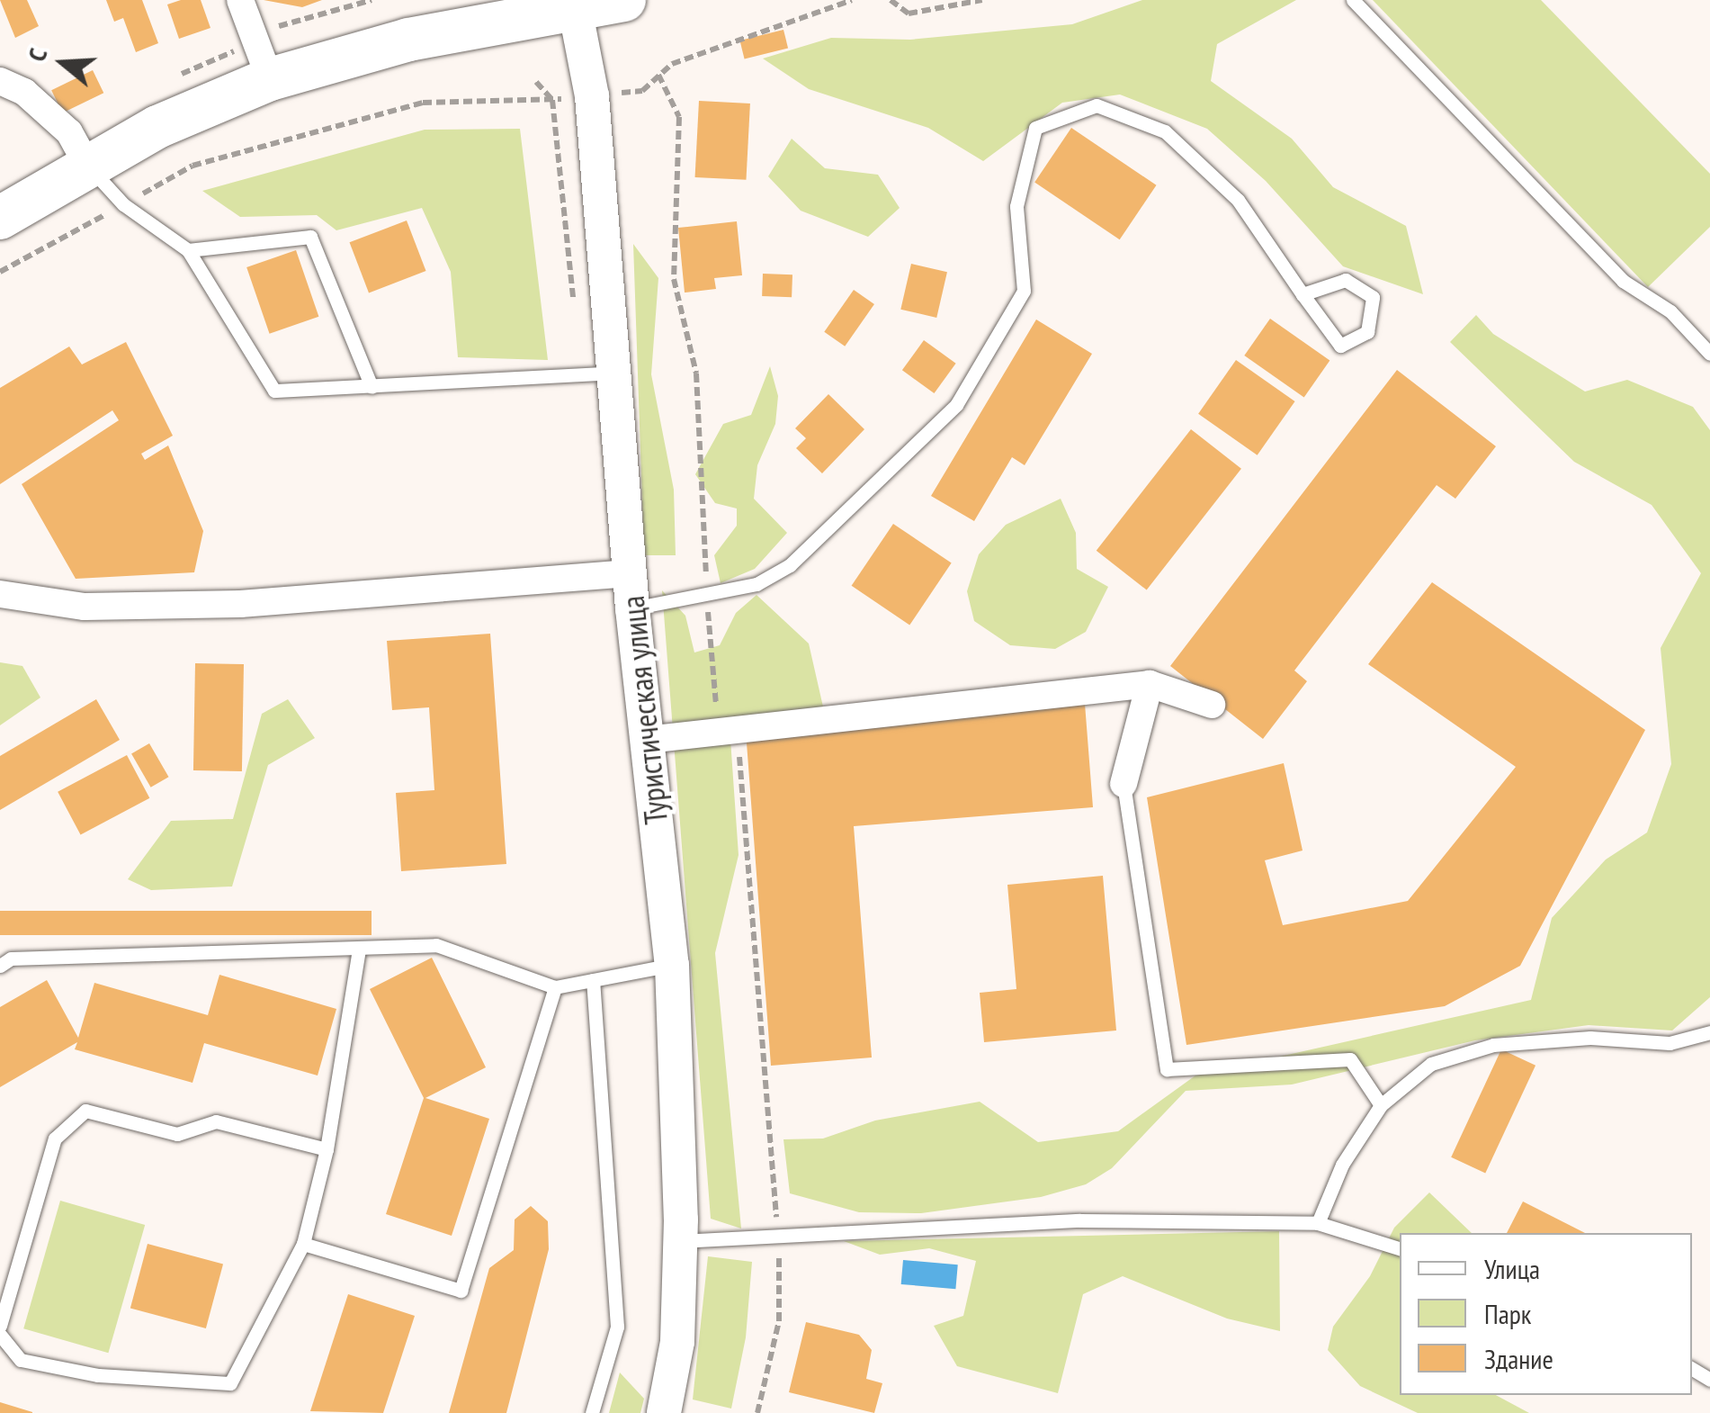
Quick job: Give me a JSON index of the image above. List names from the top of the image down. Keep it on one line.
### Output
{"streets":{"street":["Туристическая улица"]},"legend":["Улица","Парк","Здание"],"north":"left"}
